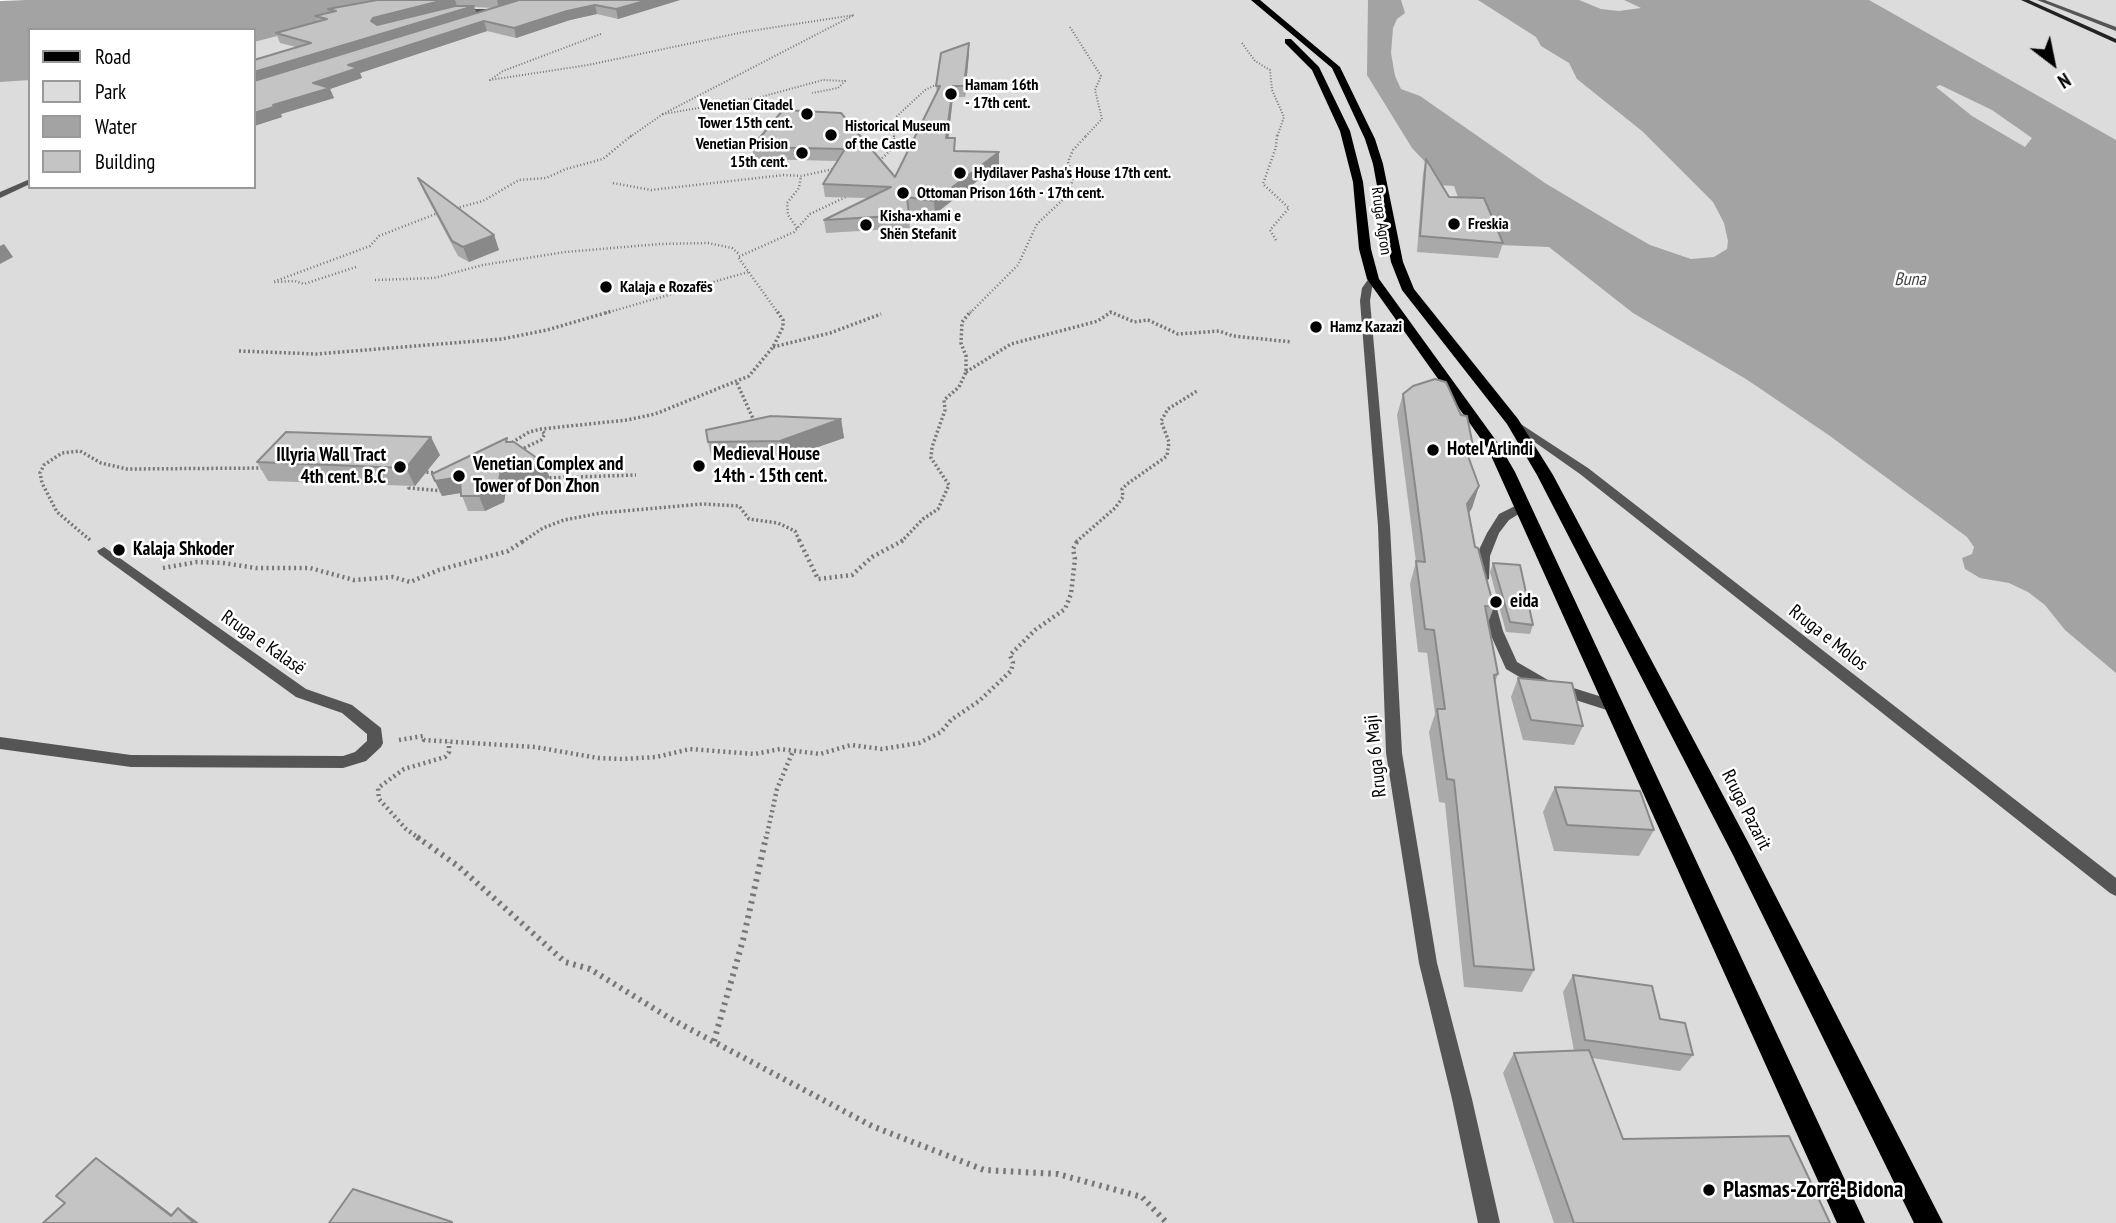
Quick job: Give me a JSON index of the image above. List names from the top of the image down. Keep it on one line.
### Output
{"streets":{"main road":["Rruga Agron","Rruga Pazarit"],"street":["Rruga e Molos","Rruga e Kalasë","Rruga 6 Maji"]},"crossings":[["Rruga Agron","Rruga e Molos"],["Rruga Agron","Rruga 6 Maji"],["Rruga Agron","Rruga Pazarit"],["Rruga e Molos","Rruga Pazarit"]],"water":["Buna"],"places":["Hamam 16th - 17th cent.","Venetian Citadel Tower 15th cent.","Historical Museum of the Castle","Venetian Prision 15th cent.","Hydilaver Pasha's House 17th cent.","Ottoman Prison 16th - 17th cent.","Freskia","Kisha-xhami e Shën Stefanit","Kalaja e Rozafës","Hamz Kazazi","Hotel Arlindi","Medieval House 14th - 15th cent.","Illyria Wall Tract 4th cent. B.C","Venetian Complex and Tower of Don Zhon","Kalaja Shkoder","eida","Plasmas-Zorrë-Bidona"],"legend":["Road","Park","Water","Building"],"north":"bottom right"}
